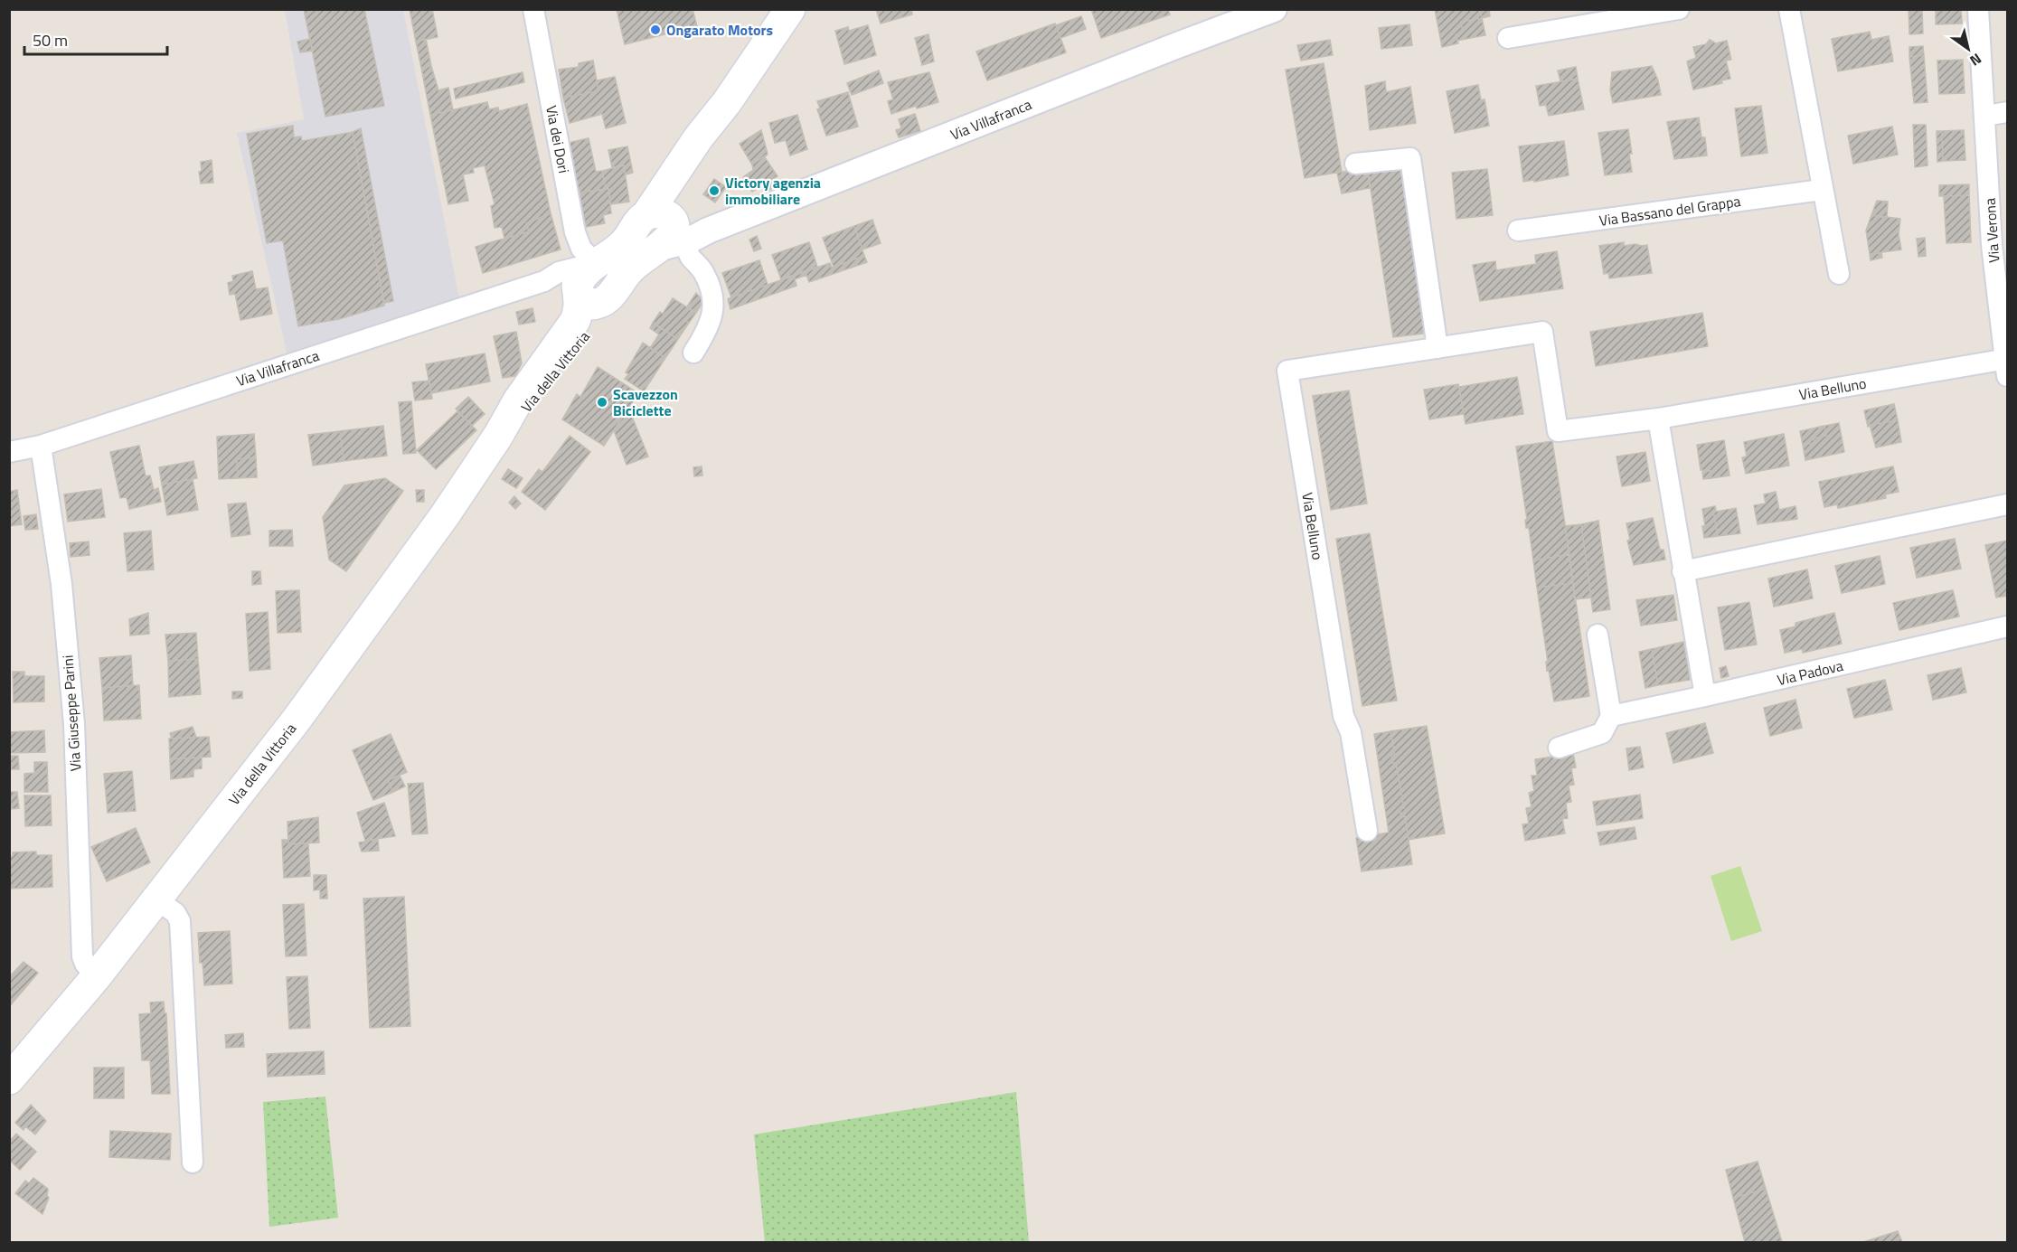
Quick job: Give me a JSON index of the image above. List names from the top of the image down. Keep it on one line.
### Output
{"streets":{"main road":["Via della Vittoria"],"street":["Via Villafranca","Via dei Dori","Via Bassano del Grappa","Via Verona","Via Belluno","Via Padova","Via Giuseppe Parini"]},"crossings":[["Via Villafranca","Via dei Dori"],["Via Villafranca","Via della Vittoria"],["Via Villafranca","Via Giuseppe Parini"],["Via dei Dori","Via della Vittoria"],["Via Verona","Via Belluno"],["Via della Vittoria","Via Giuseppe Parini"]],"places":["Ongarato Motors","Victory agenzia immobiliare","Scavezzon Biciclette"],"scale_bar":"50 m","north":"bottom right"}
